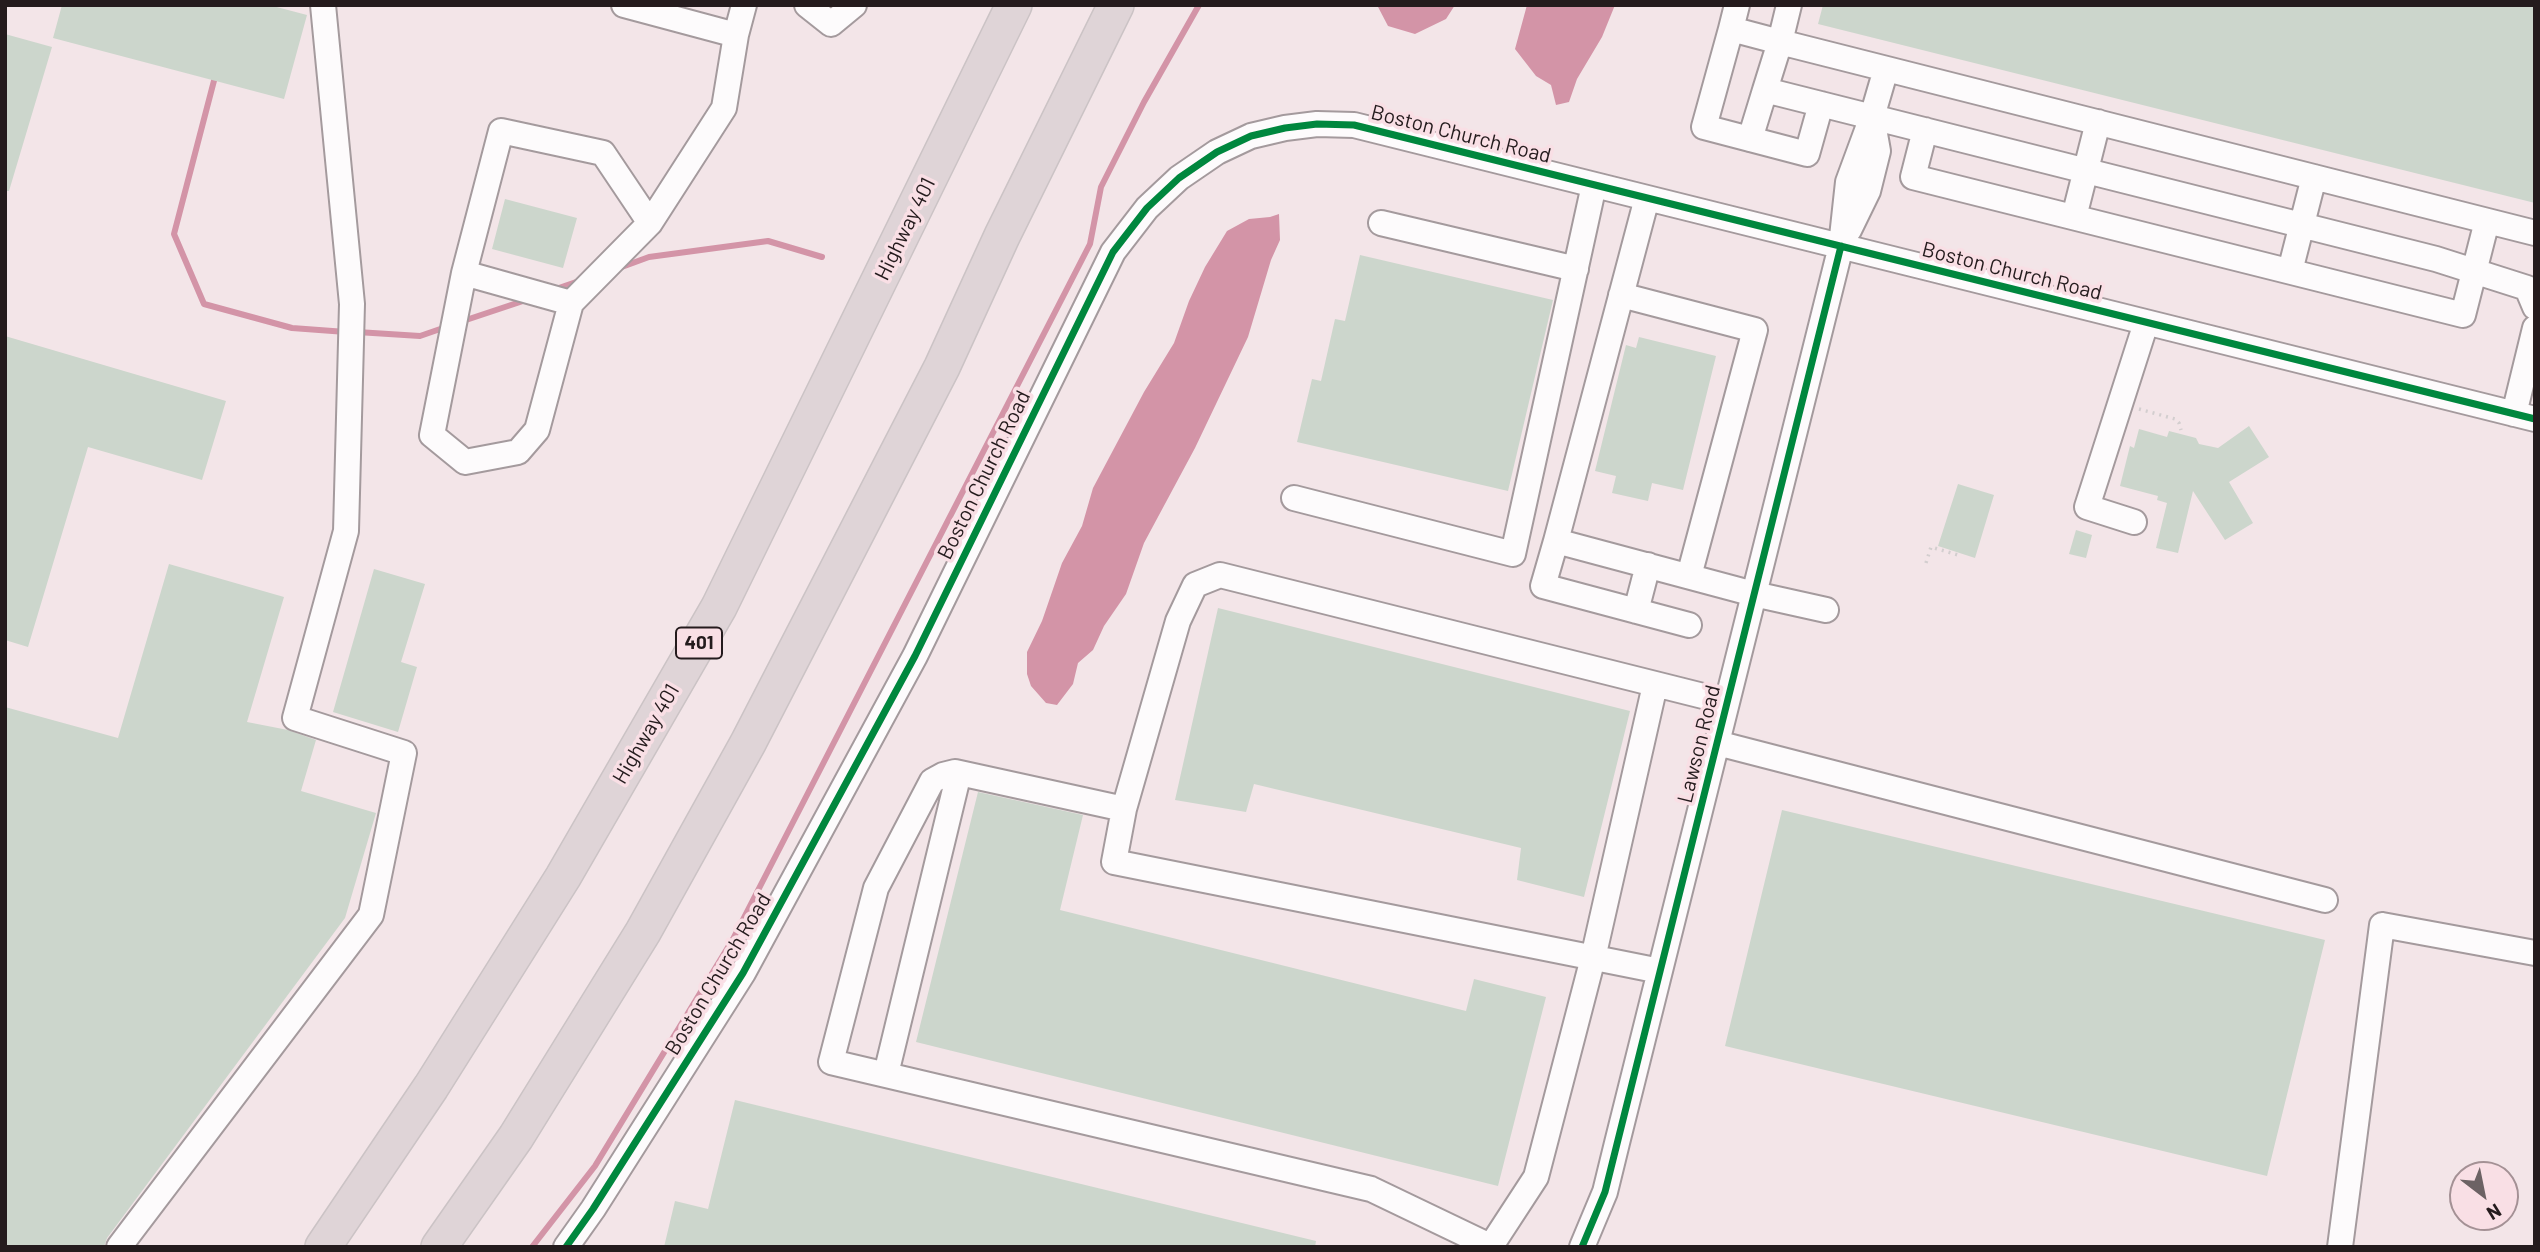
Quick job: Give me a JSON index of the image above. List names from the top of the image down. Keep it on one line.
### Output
{"streets":{"highway":["Highway 401","401"],"street":["Boston Church Road","Lawson Road"]},"crossings":[["Boston Church Road","Lawson Road"]],"north":"bottom right"}
